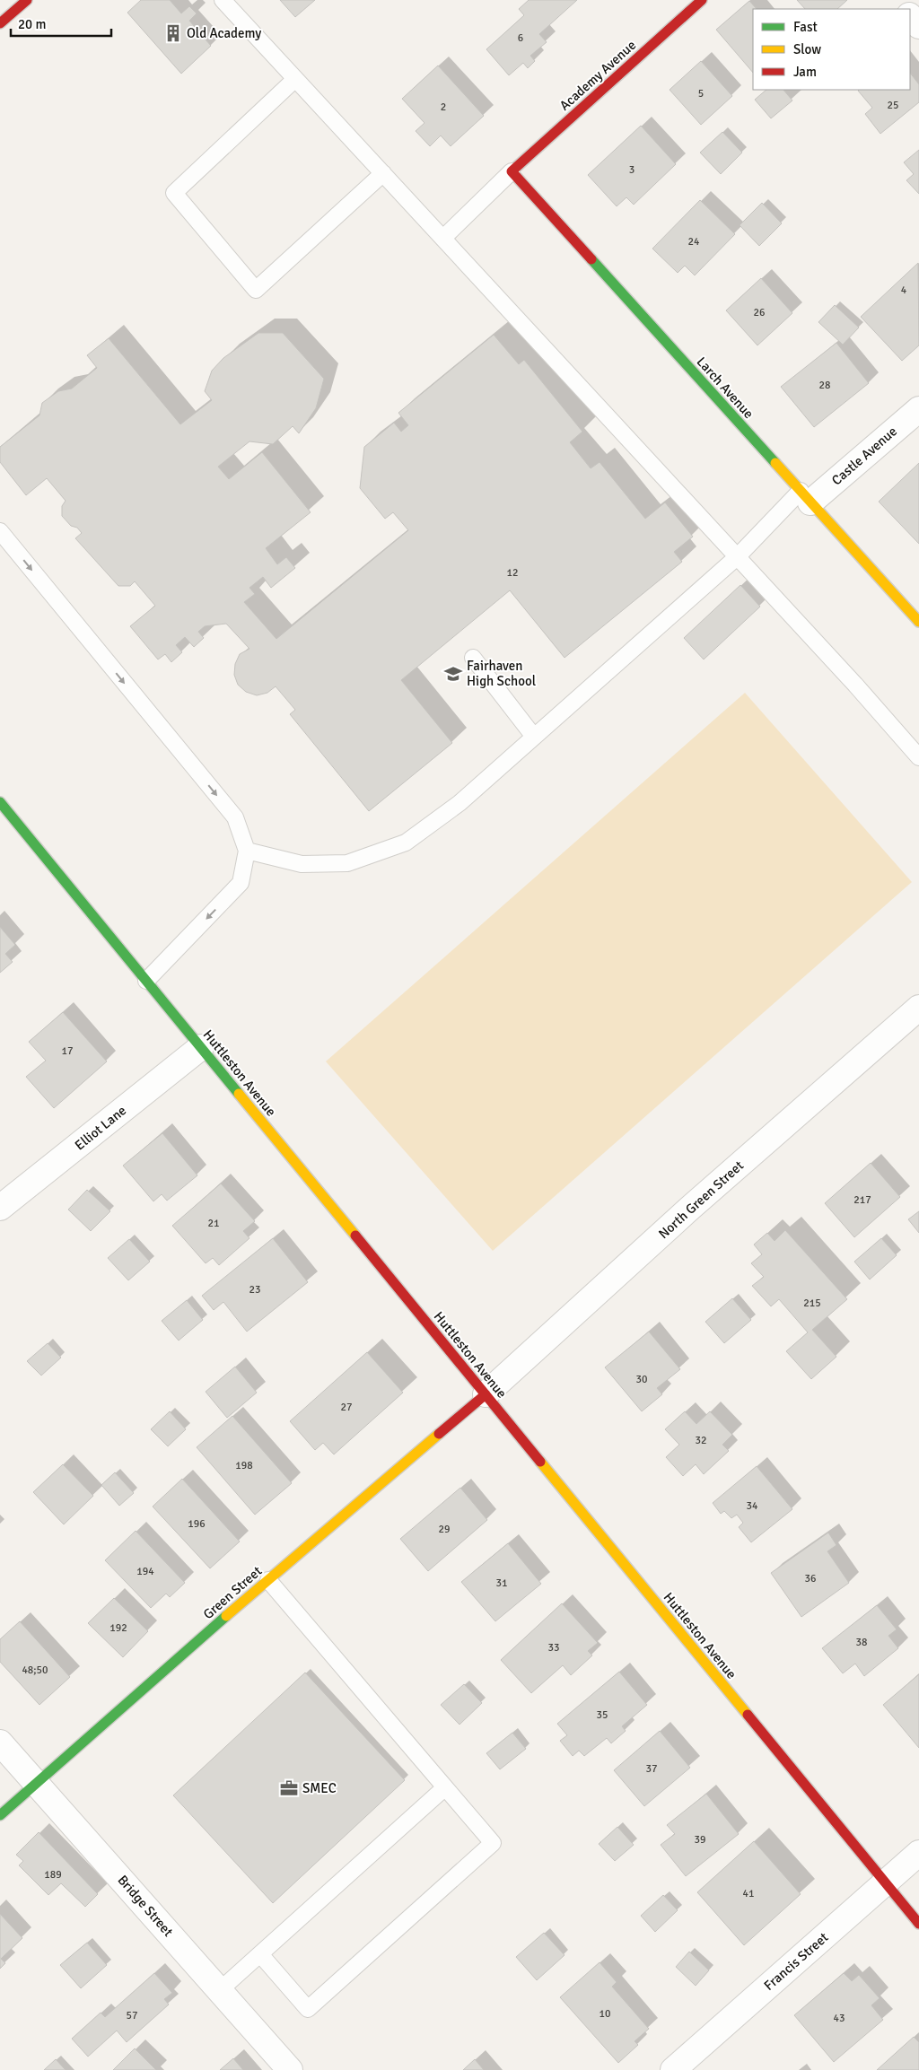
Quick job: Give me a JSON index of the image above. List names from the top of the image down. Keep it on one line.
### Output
{"streets":{"main road":["Academy Avenue","Larch Avenue","Huttleston Avenue","Green Street"],"street":["Castle Avenue","Elliot Lane","North Green Street","Bridge Street","Francis Street"]},"crossings":[["Academy Avenue","Larch Avenue"],["Larch Avenue","Castle Avenue"],["Huttleston Avenue","Elliot Lane"],["Huttleston Avenue","North Green Street"],["Huttleston Avenue","Green Street"],["Huttleston Avenue","Francis Street"],["North Green Street","Green Street"],["Green Street","Bridge Street"]],"places":{"building":["Old Academy"],"school or university":["Fairhaven High School"],"office":["SMEC"]},"house_numbers":["6","5","25","2","3","24","4","26","28","12","17","217","21","23","215","30","27","32","198","34","196","29","194","36","31","192","38","33","48;50","35","37","39","189","41","10","57","43"],"legend":["Fast","Slow","Jam"],"scale_bar":"20 m"}
